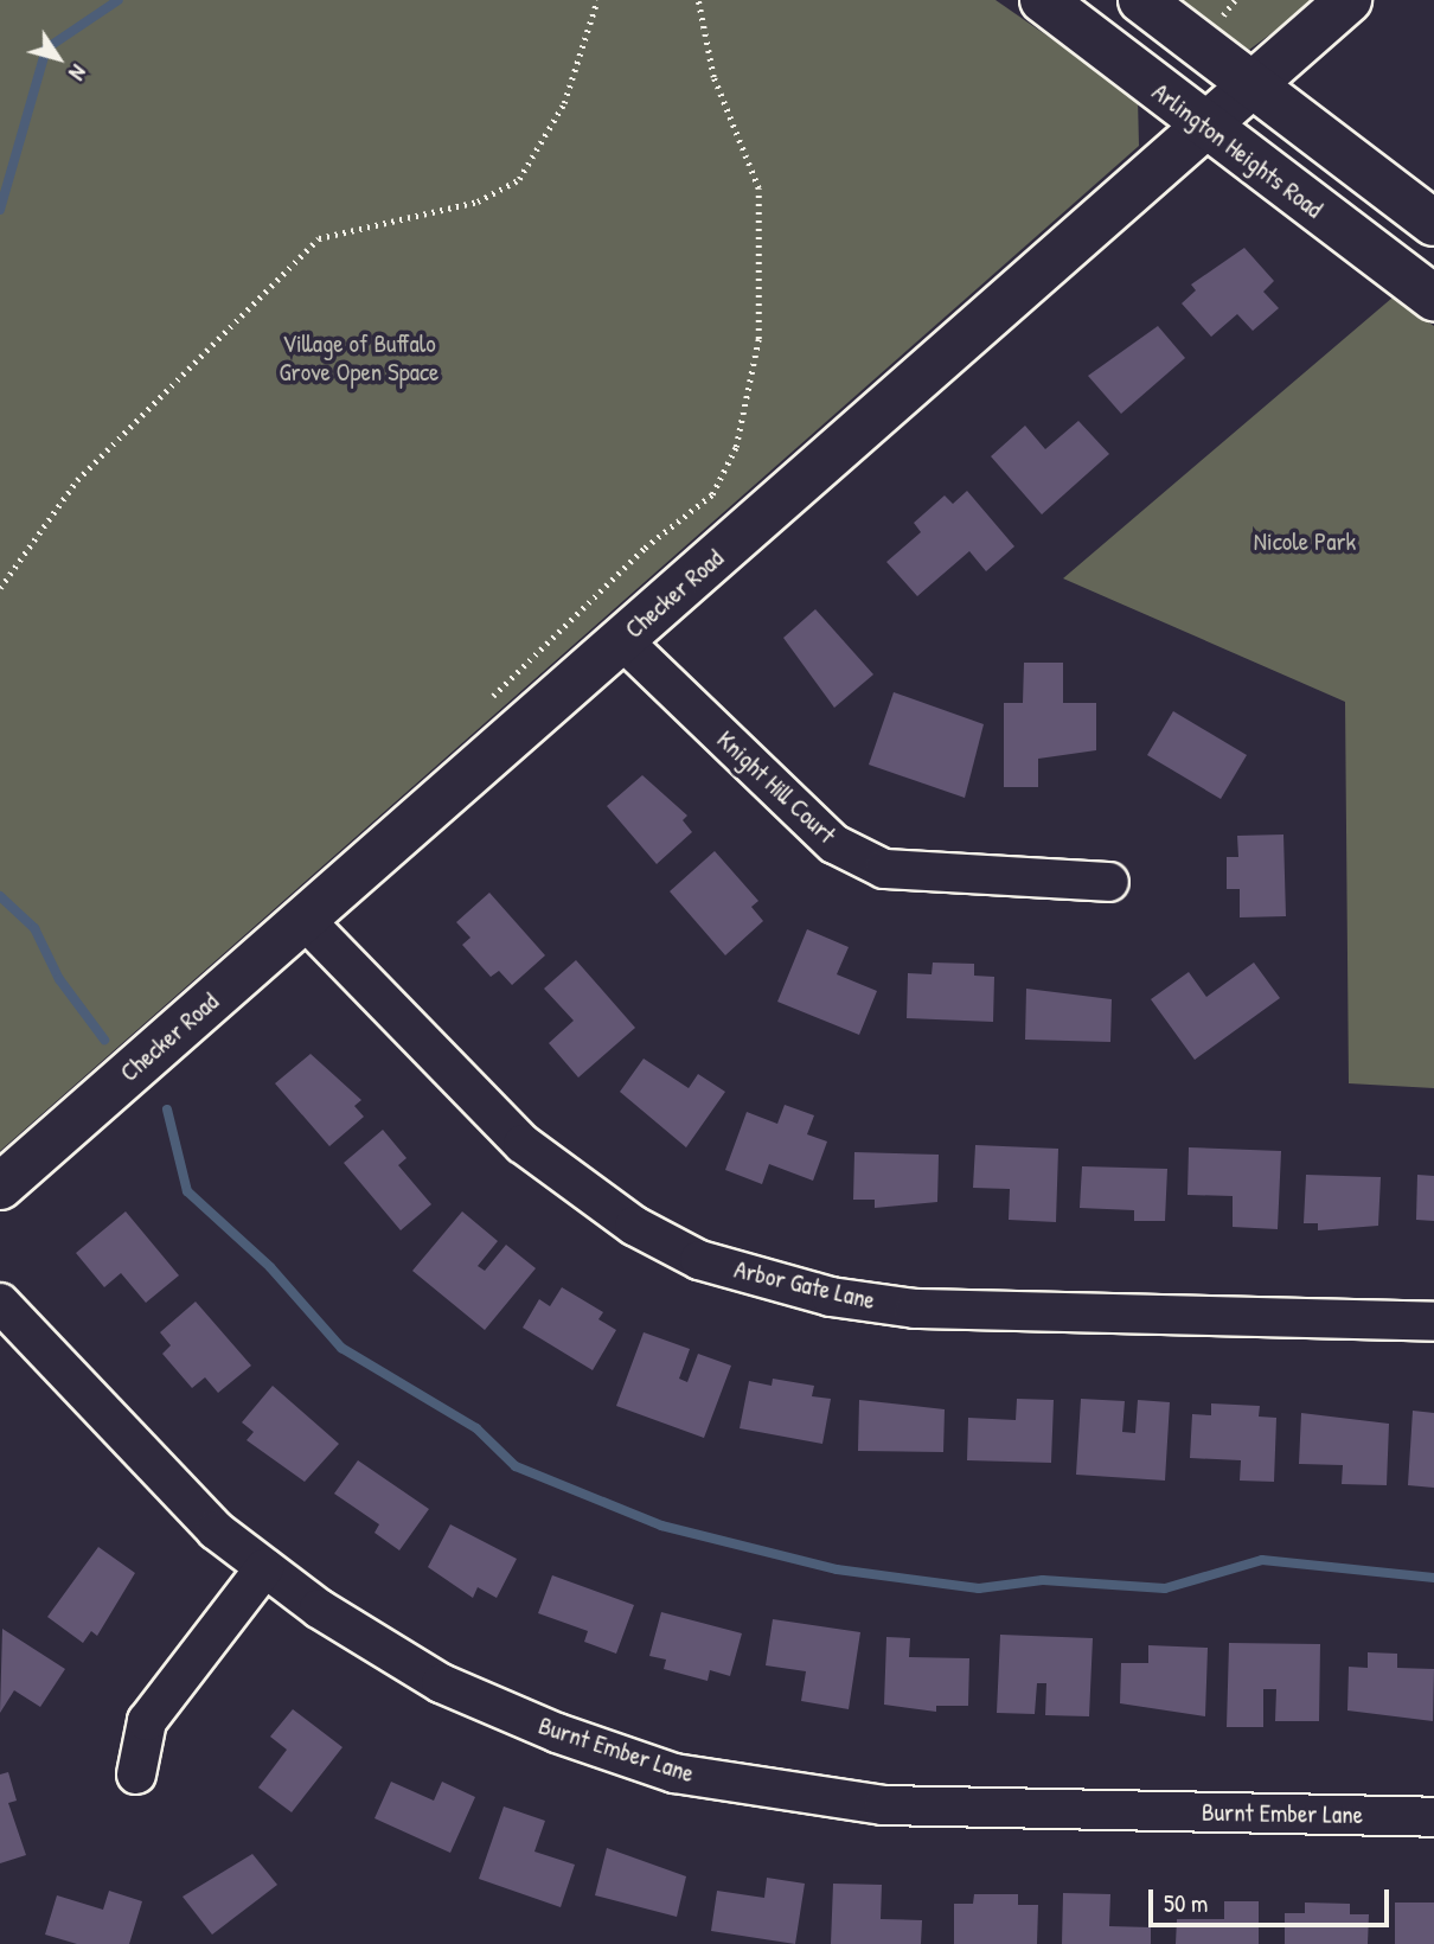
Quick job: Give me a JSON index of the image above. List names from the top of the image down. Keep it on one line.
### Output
{"streets":{"street":["Arlington Heights Road","Checker Road","Knight Hill Court","Arbor Gate Lane","Burnt Ember Lane"]},"crossings":[["Arlington Heights Road","Checker Road"],["Checker Road","Knight Hill Court"],["Checker Road","Arbor Gate Lane"]],"parks":["Village of Buffalo Grove Open Space","Nicole Park"],"scale_bar":"50 m","north":"bottom right"}
